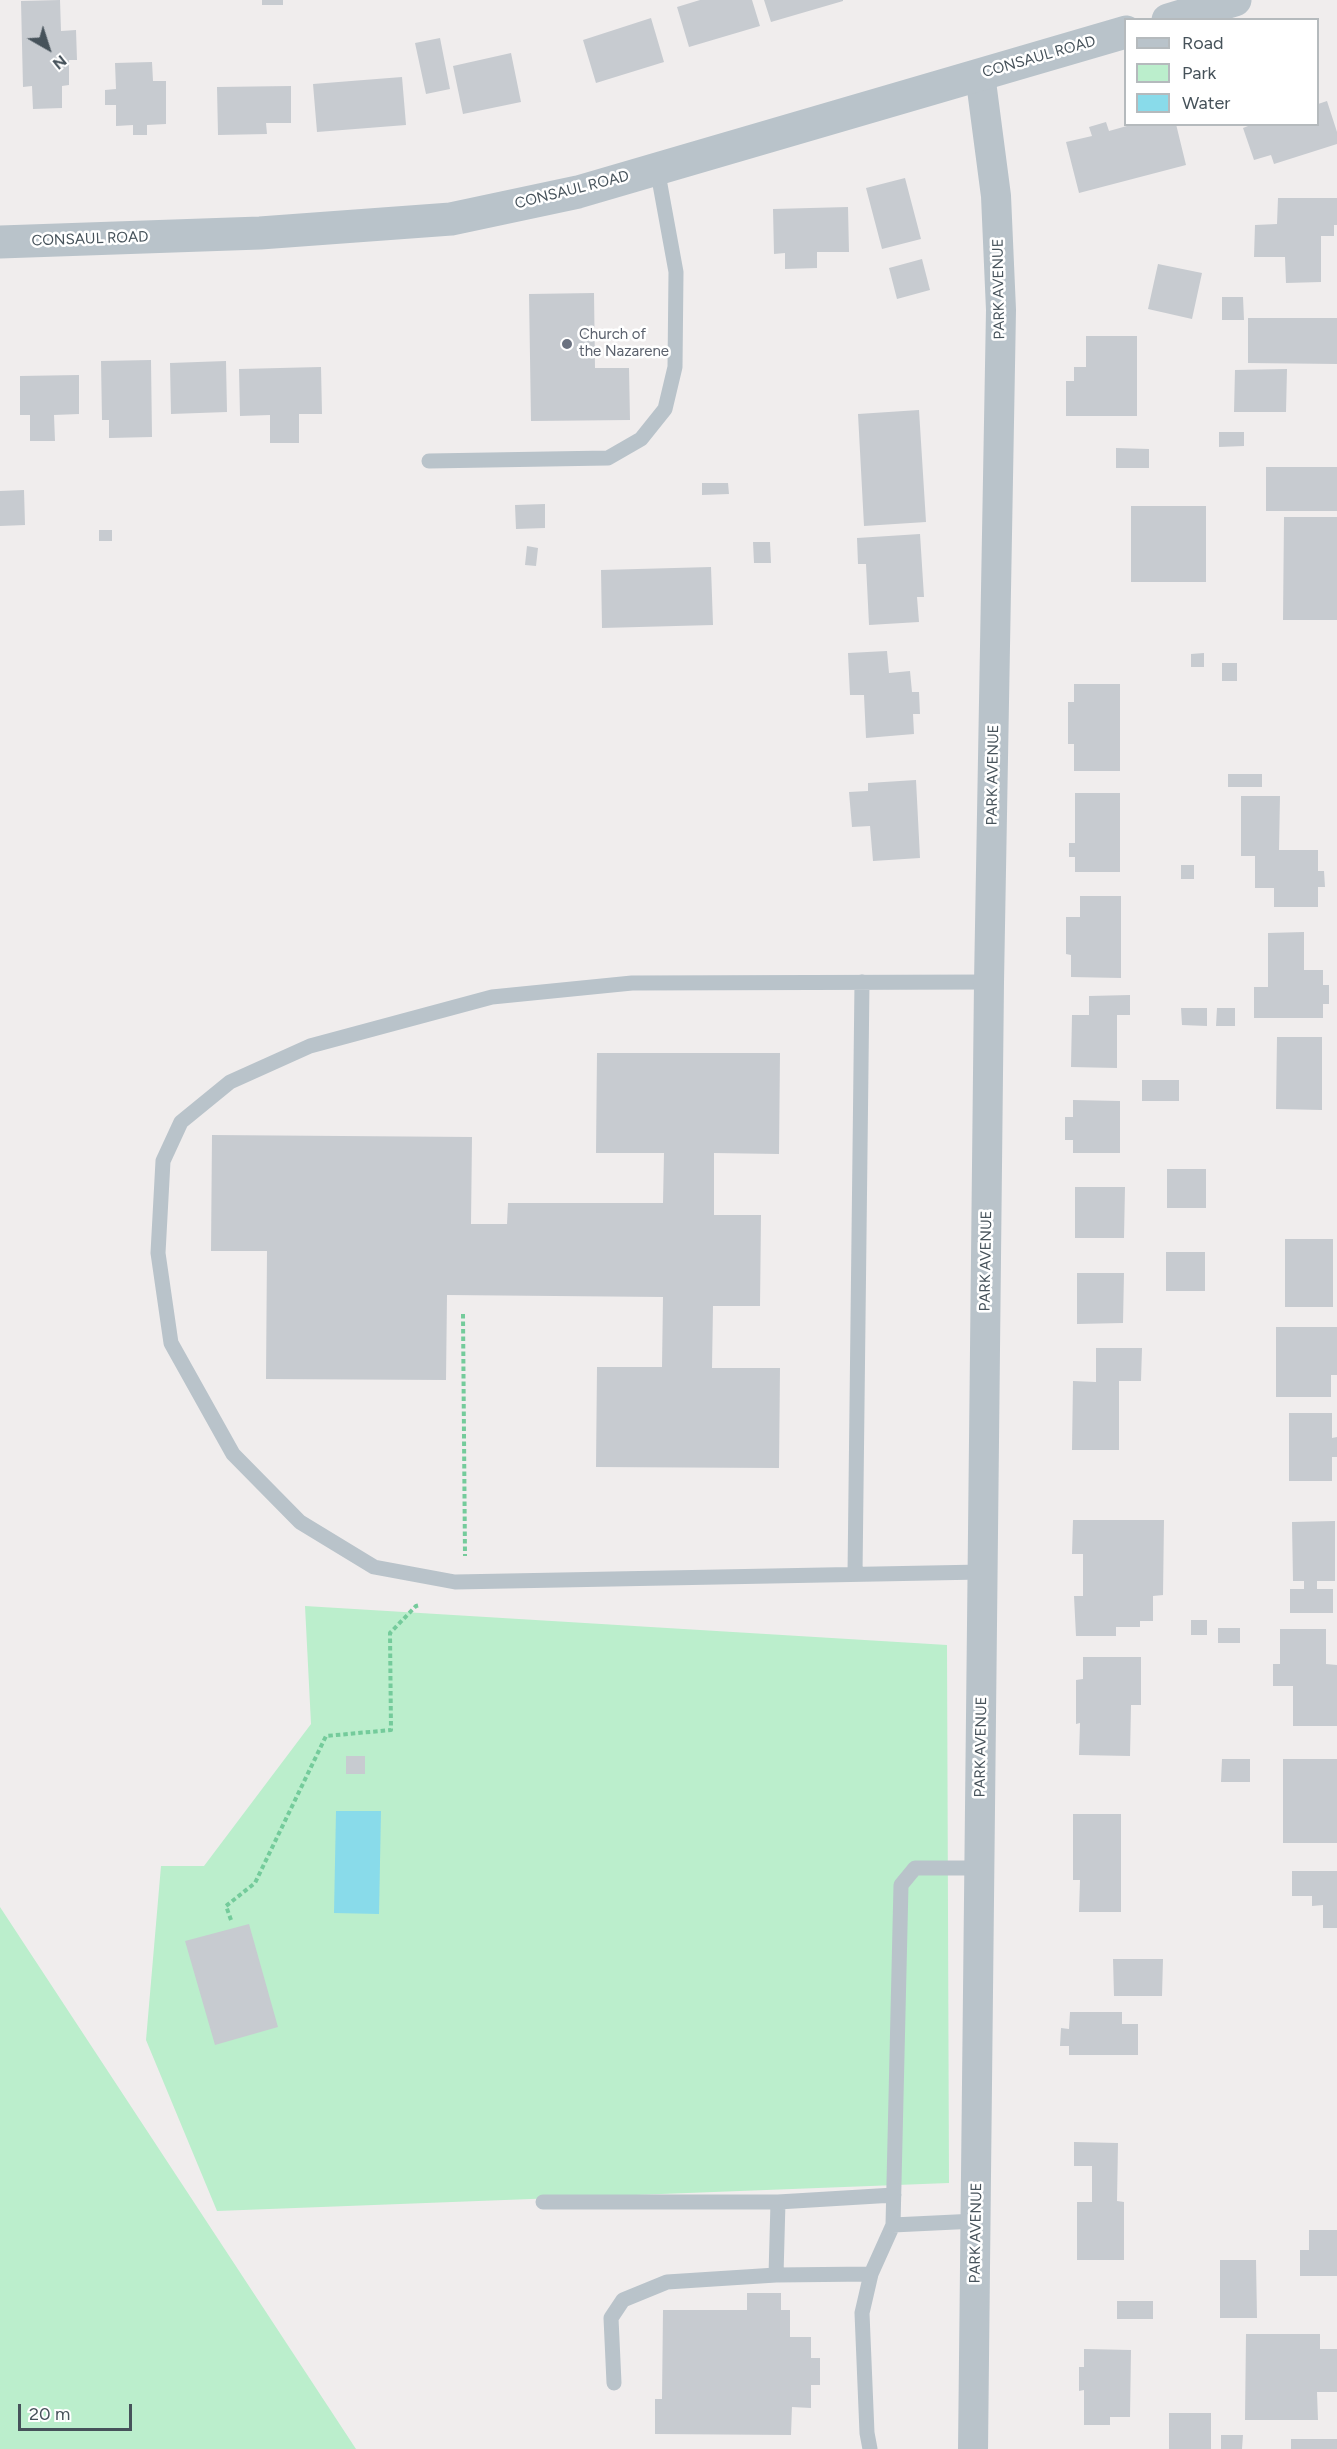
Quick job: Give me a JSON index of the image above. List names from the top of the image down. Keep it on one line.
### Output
{"streets":{"street":["CONSAUL ROAD","PARK AVENUE"]},"crossings":[["CONSAUL ROAD","PARK AVENUE"]],"places":["Church of the Nazarene"],"legend":["Road","Park","Water"],"scale_bar":"20 m","north":"bottom right"}
